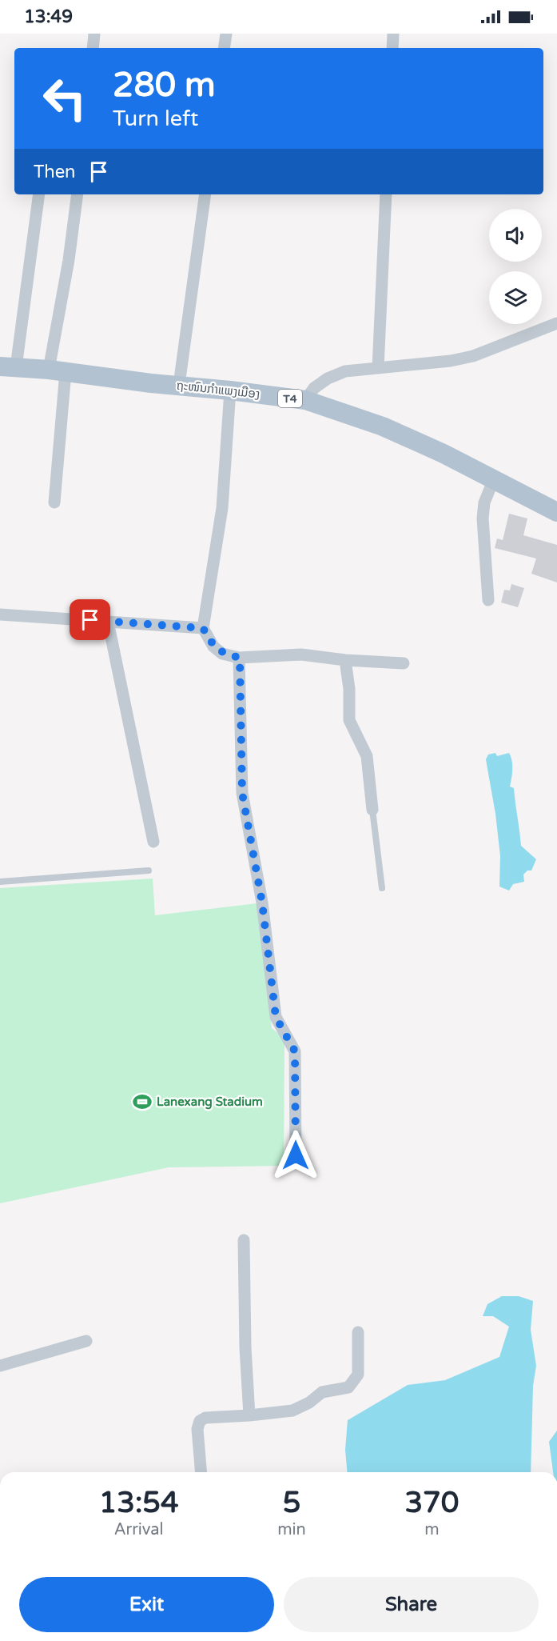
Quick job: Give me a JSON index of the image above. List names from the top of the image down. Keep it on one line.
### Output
{"streets":{"main road":["ຖະໜົນກຳແພງເມືອງ","T4"]},"places":{"sports":["Lanexang Stadium"]},"page":{"status":"13:49","turn":["280 m","Turn left"],"then":"Then","eta":["13:54","Arrival","5","min","370","m"],"buttons":["Exit","Share"]}}
